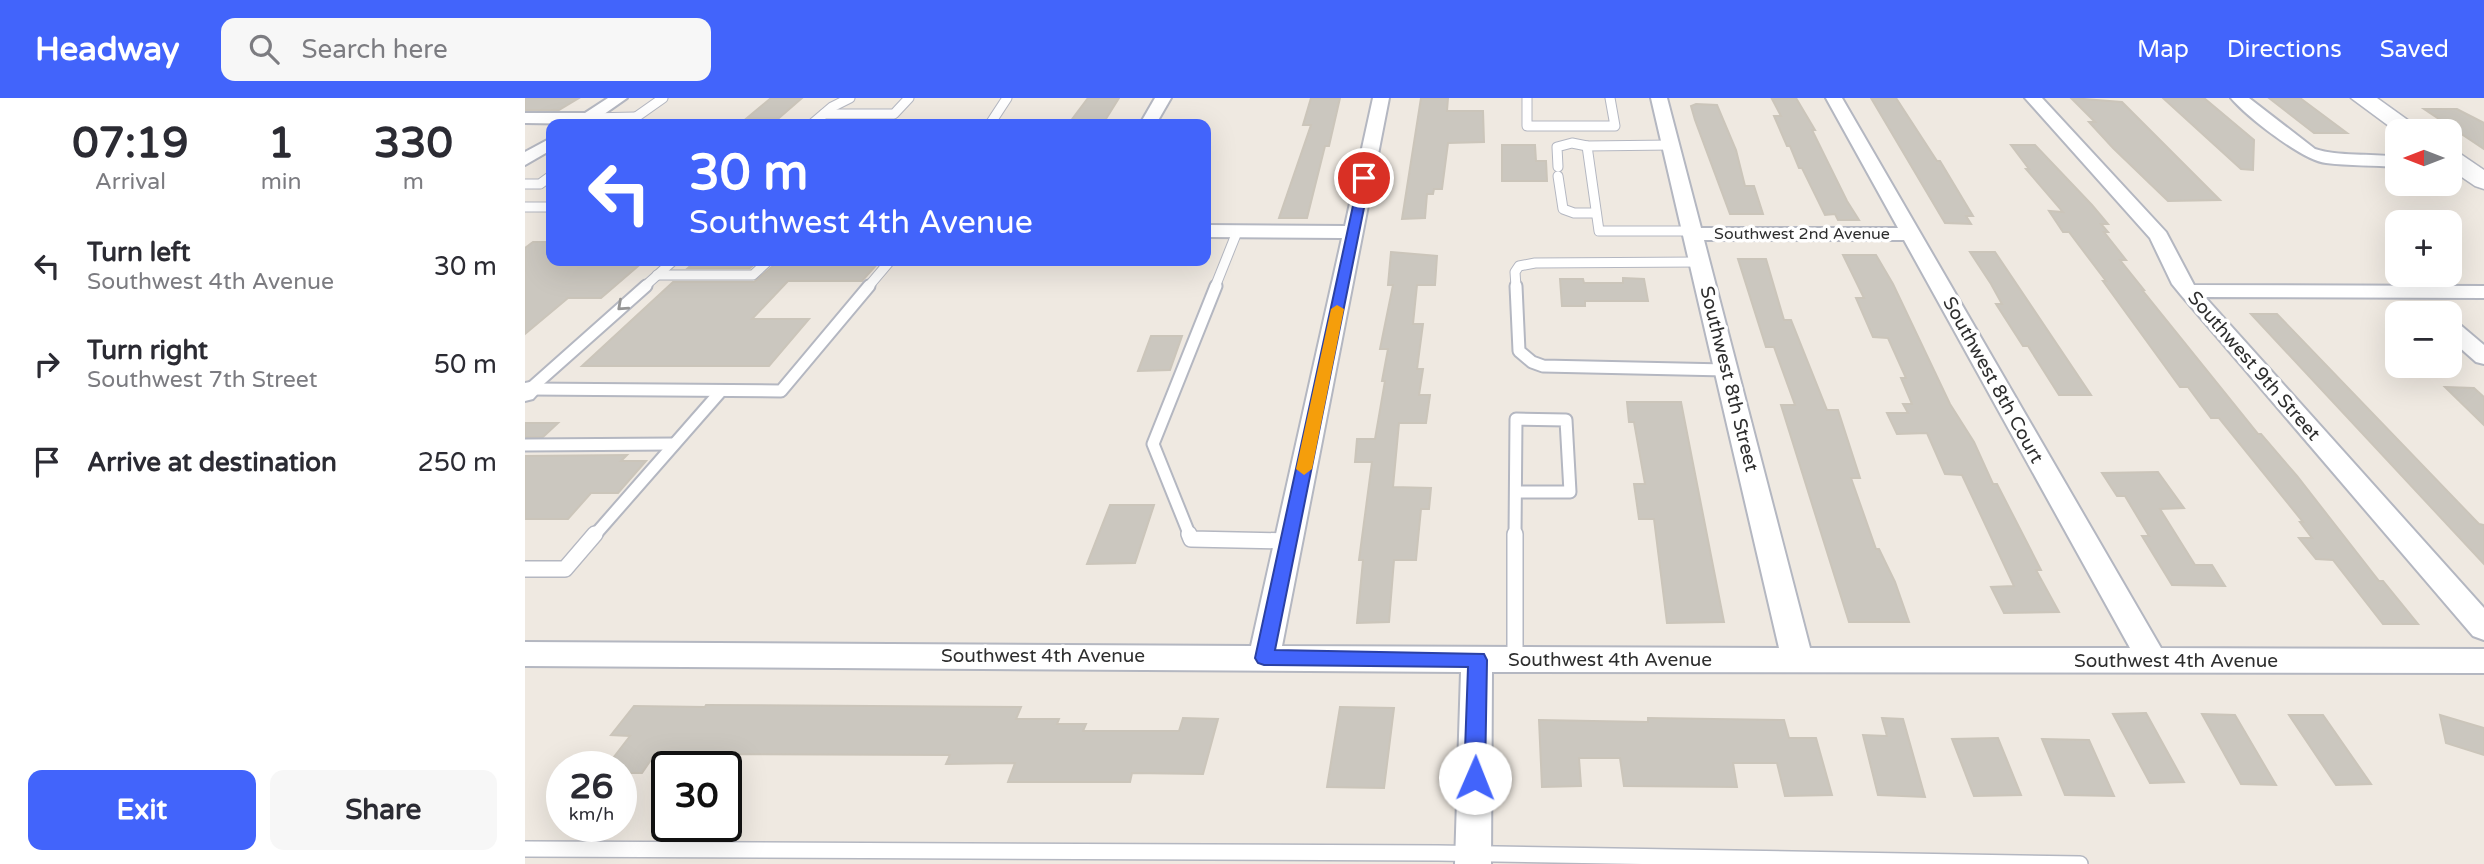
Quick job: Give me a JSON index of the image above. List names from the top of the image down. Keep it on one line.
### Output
{"streets":{"street":["Southwest 2nd Avenue","Southwest 9th Street","Southwest 8th Street","Southwest 8th Court","Southwest 4th Avenue"]},"crossings":[["Southwest 2nd Avenue","Southwest 8th Street"],["Southwest 2nd Avenue","Southwest 8th Court"],["Southwest 8th Street","Southwest 4th Avenue"],["Southwest 8th Court","Southwest 4th Avenue"]],"north":"left","page":{"header":"Headway","search":"Search here","nav":["Map","Directions","Saved"],"eta":["07:19","Arrival","1","min","330","m"],"map_buttons":["+","−"],"turn":["30 m","Southwest 4th Avenue"],"list":[{"name":"Turn left","note":"Southwest 4th Avenue","value":"30 m"},{"name":"Turn right","note":"Southwest 7th Street","value":"50 m"},{"name":"Arrive at destination","value":"250 m"}],"speed":"26 km/h","limit":"30","buttons":["Exit","Share"]}}
